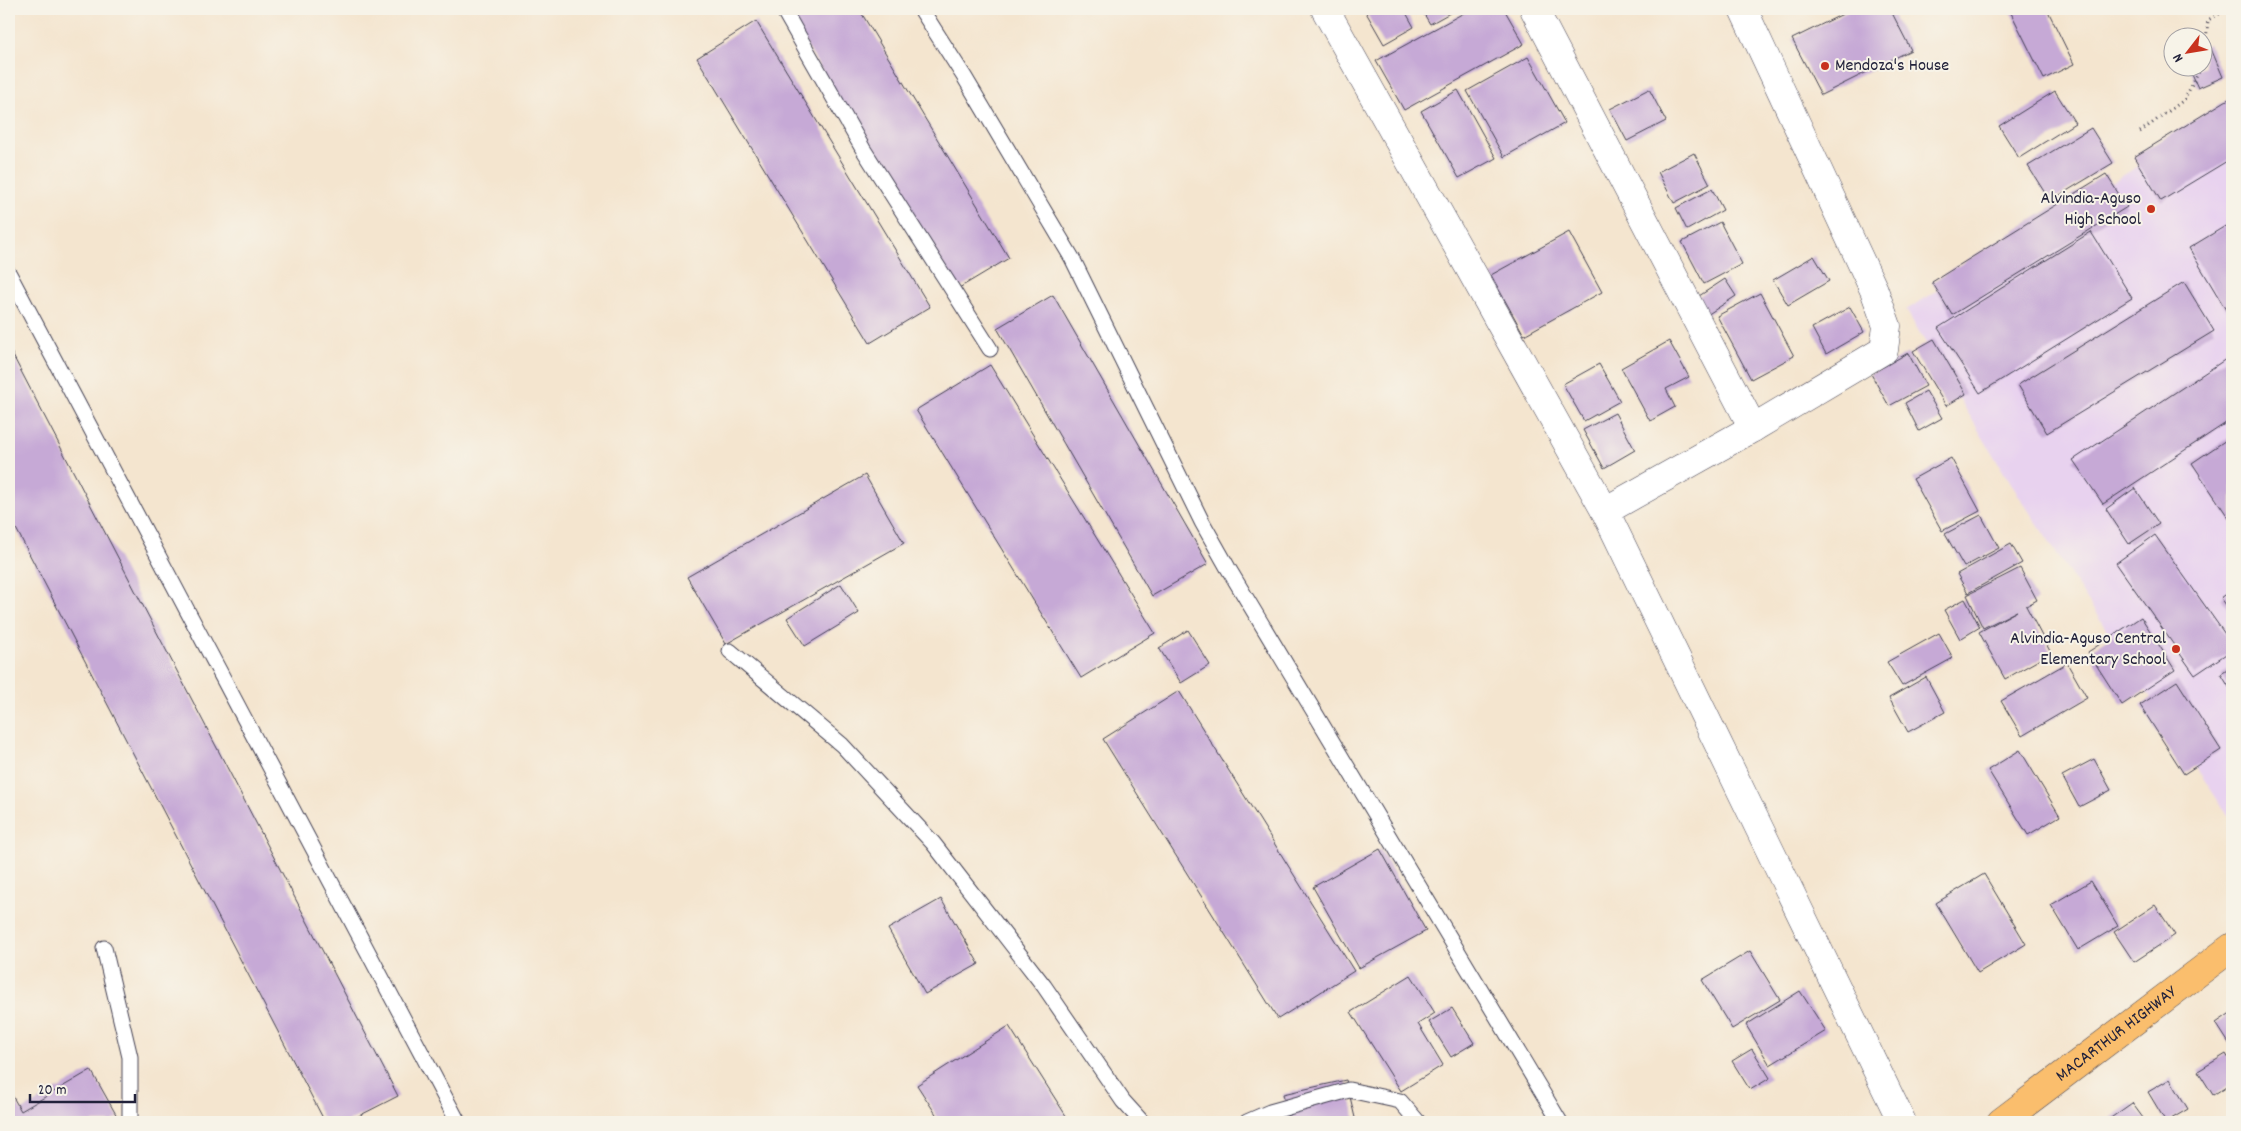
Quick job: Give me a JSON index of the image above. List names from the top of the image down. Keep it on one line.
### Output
{"streets":{"highway":["MACARTHUR HIGHWAY"]},"places":["Mendoza's House","Alvindia-Aguso High School","Alvindia-Aguso Central Elementary School"],"scale_bar":"20 m","north":"bottom left"}
